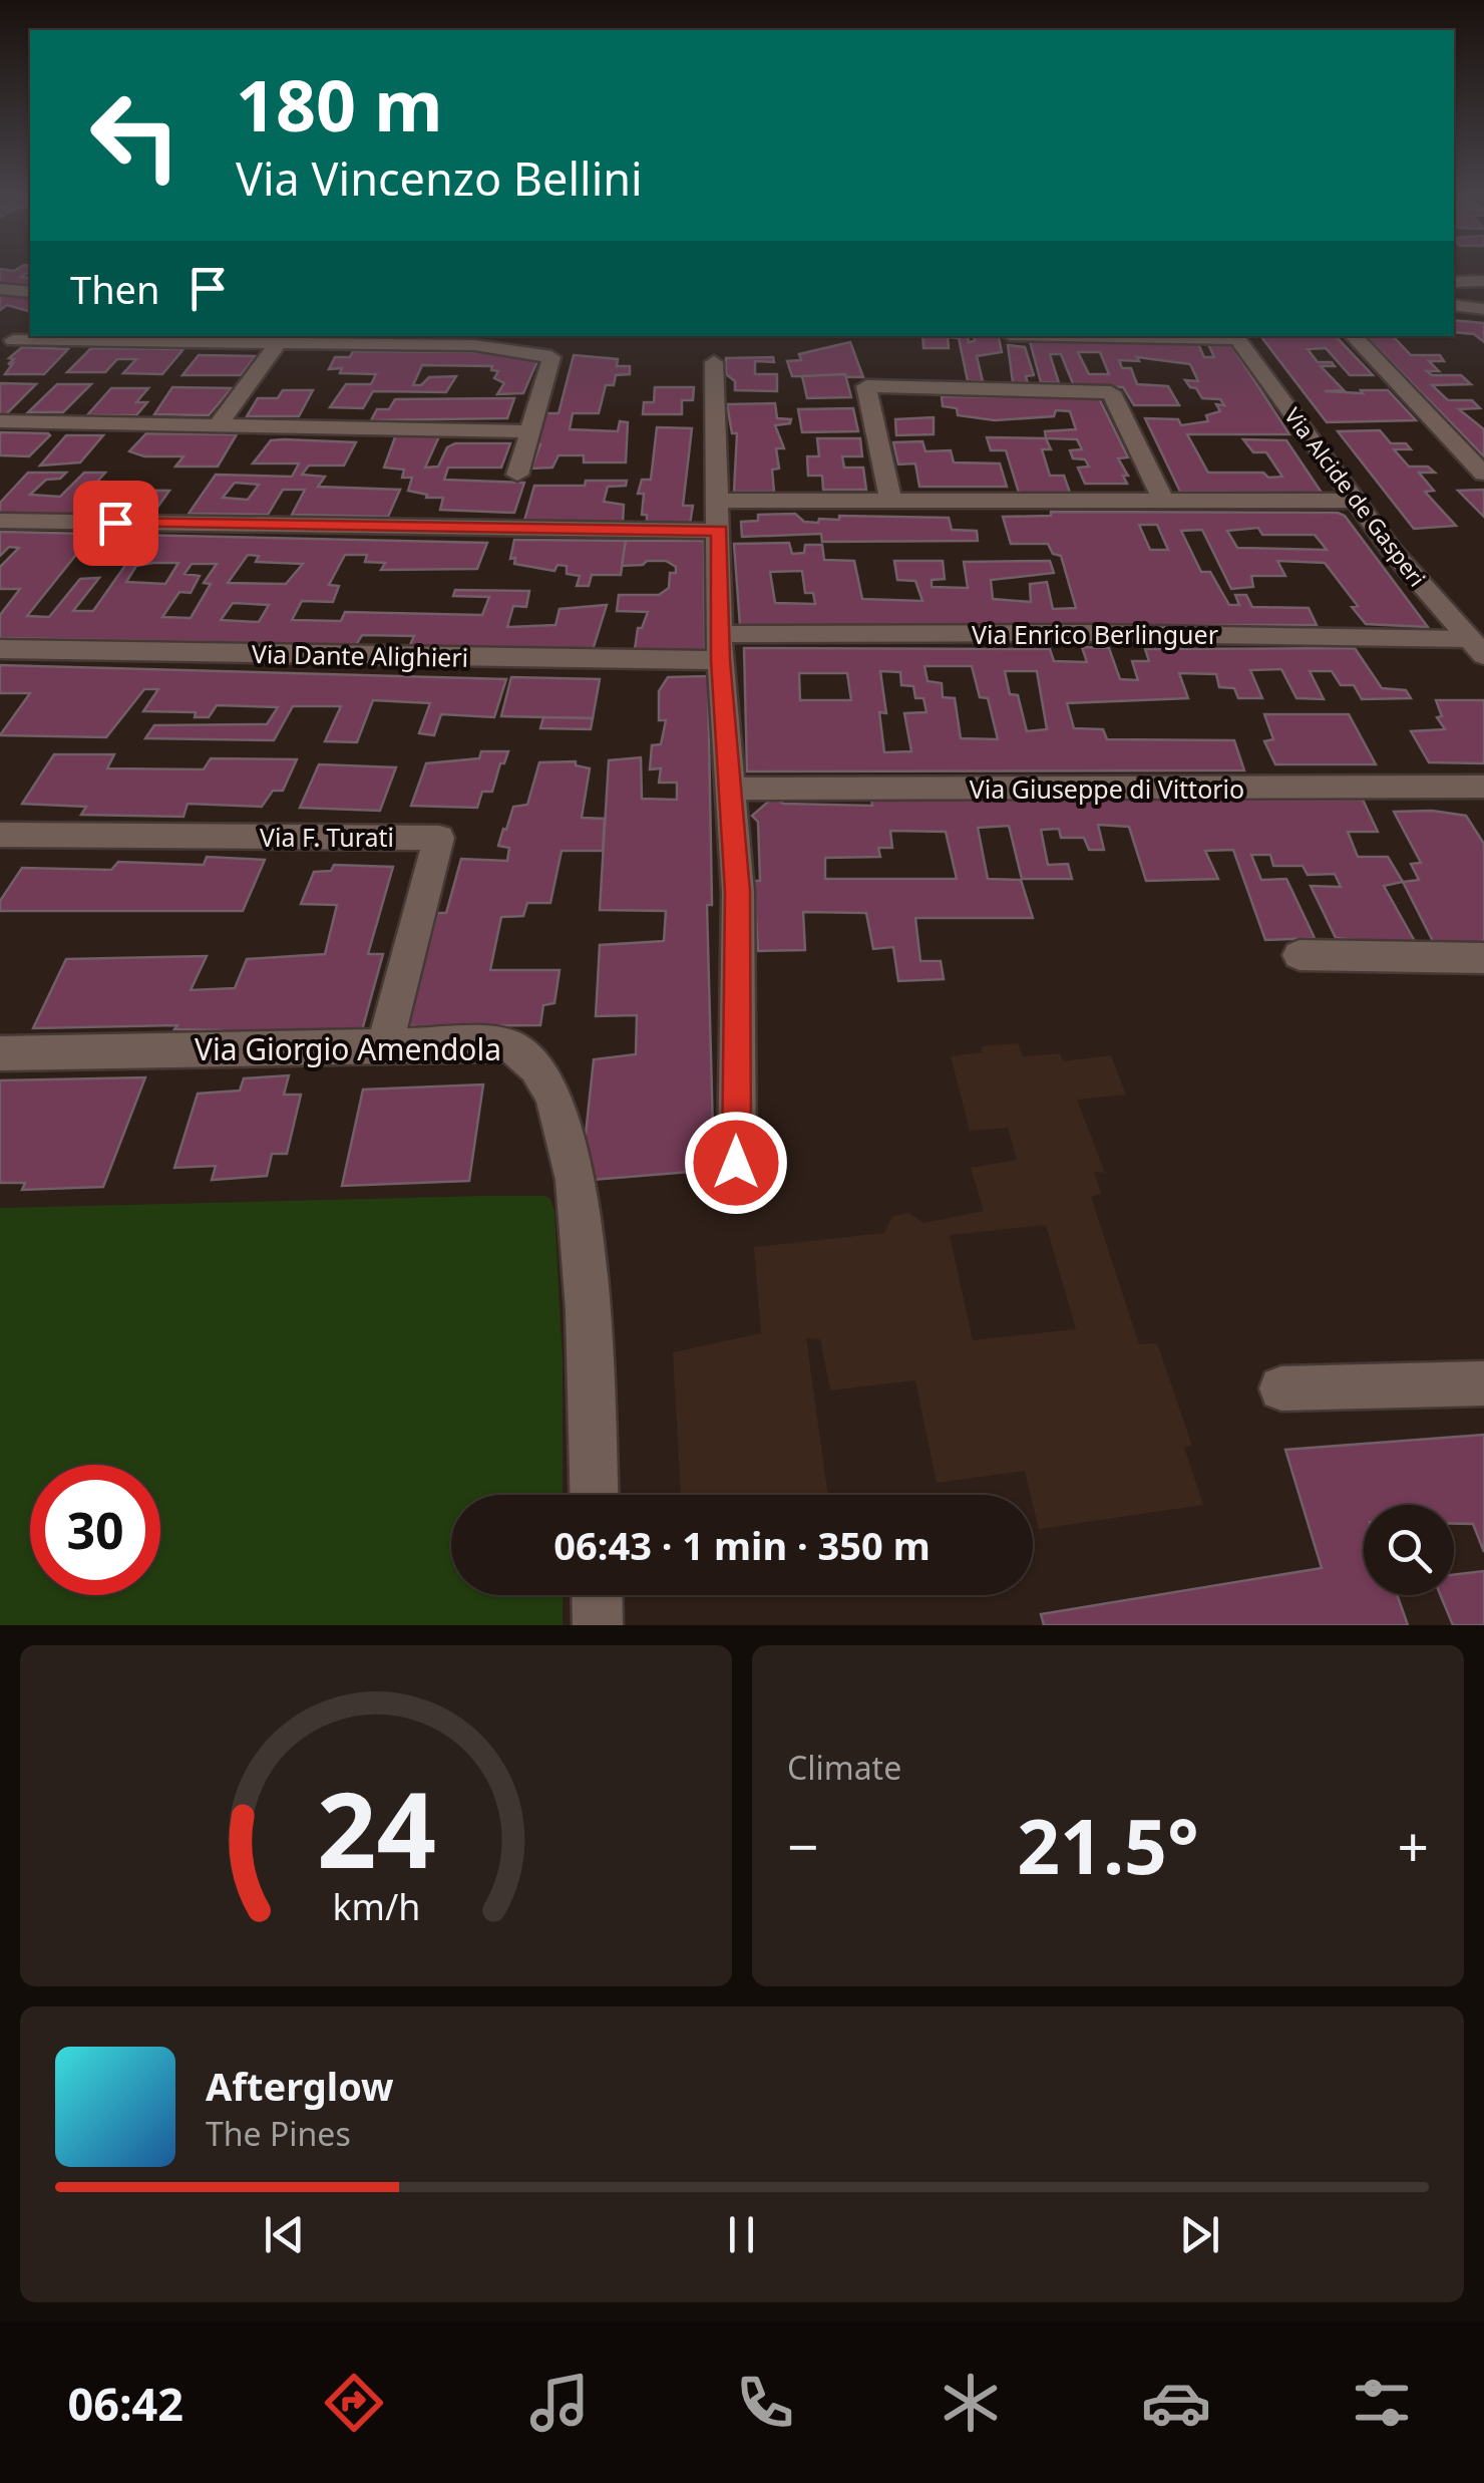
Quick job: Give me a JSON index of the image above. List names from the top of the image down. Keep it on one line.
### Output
{"streets":{"street":["Via Alcide de Gasperi","Via Enrico Berlinguer","Via Dante Alighieri","Via Giuseppe di Vittorio","Via F. Turati","Via Giorgio Amendola"]},"crossings":[["Via Alcide de Gasperi","Via Enrico Berlinguer"],["Via Enrico Berlinguer","Via Dante Alighieri"],["Via F. Turati","Via Giorgio Amendola"]],"page":{"turn":["180 m","Via Vincenzo Bellini"],"then":"Then","limit":"30","trip":"06:43 · 1 min · 350 m","tile":"Climate","heat":["−","21.5°","+"],"song":["Afterglow","The Pines"],"tabs":"06:42","gauge":["24","km/h"]}}
